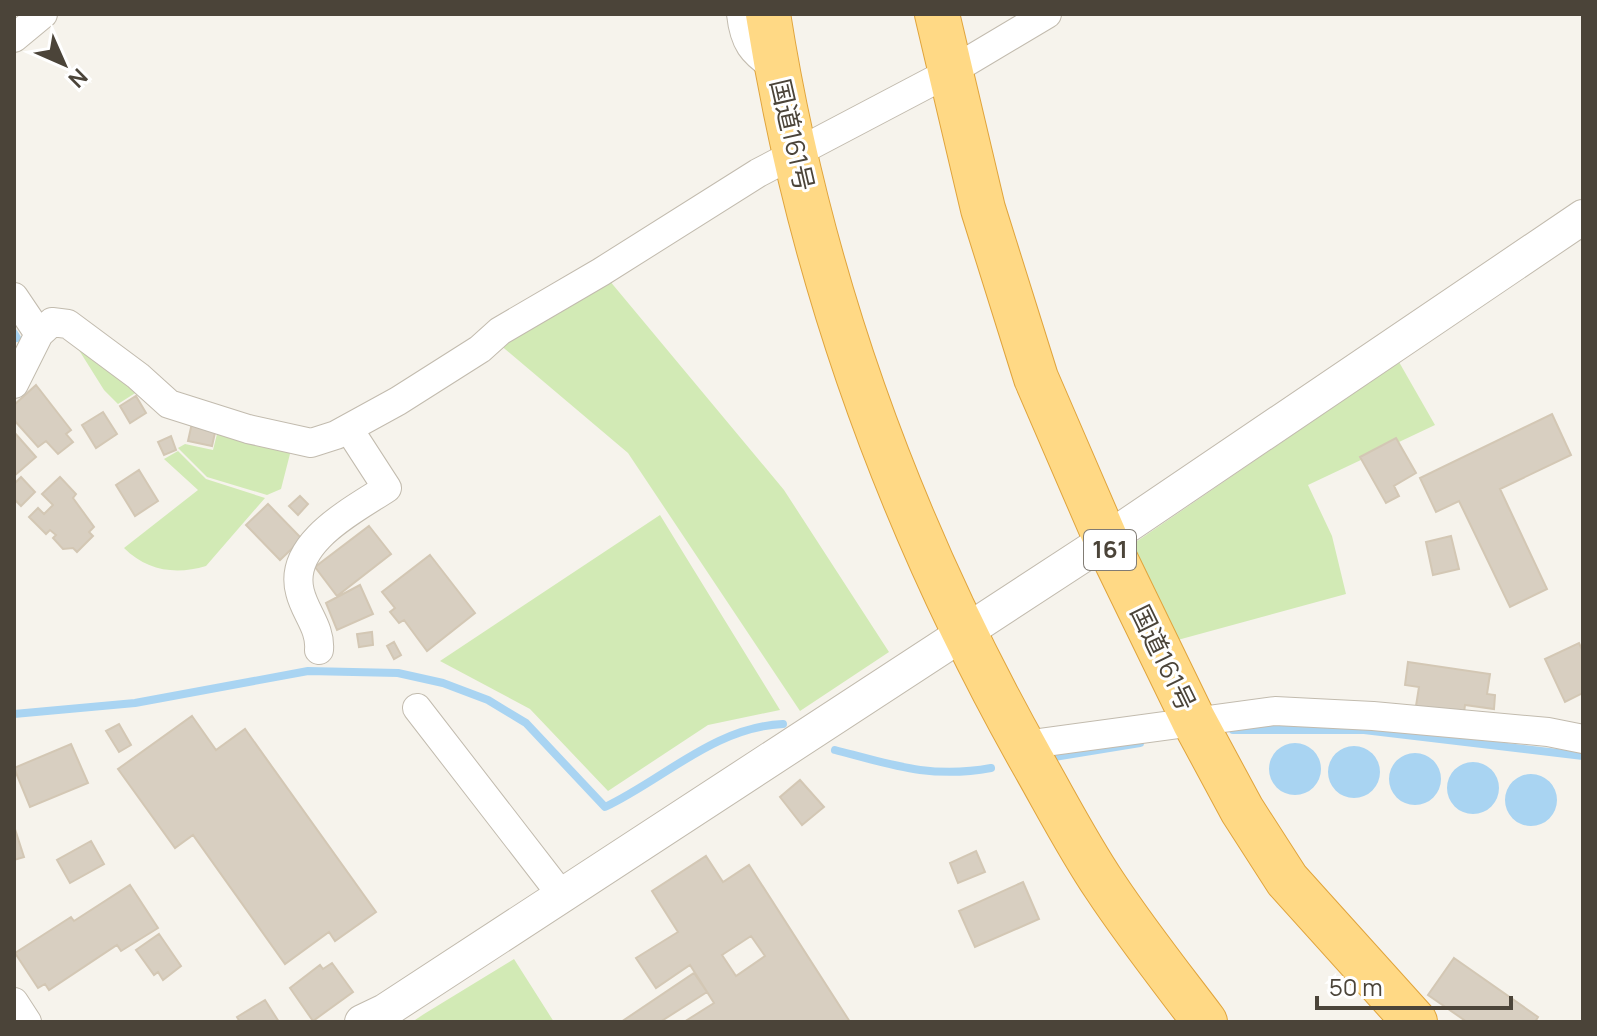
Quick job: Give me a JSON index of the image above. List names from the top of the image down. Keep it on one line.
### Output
{"streets":{"highway":["国道161号","161"]},"scale_bar":"50 m","north":"bottom right"}
